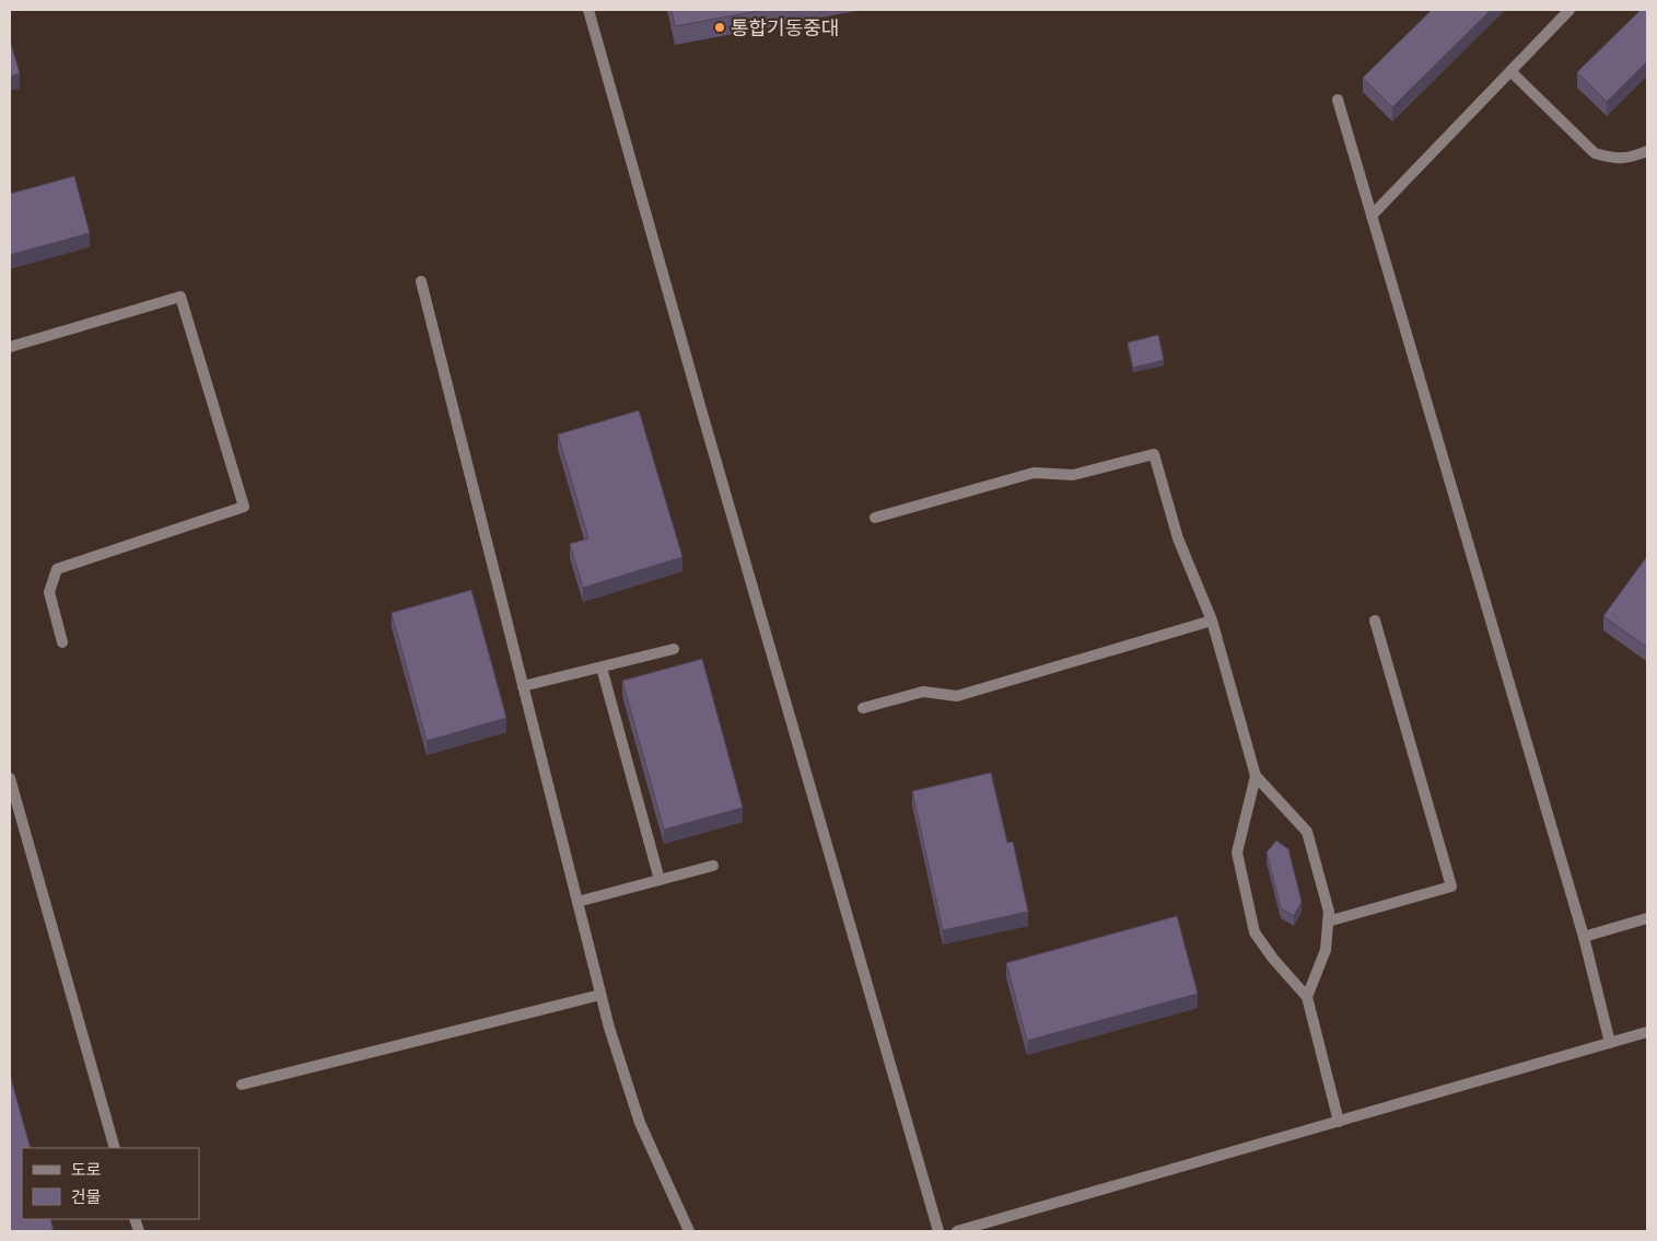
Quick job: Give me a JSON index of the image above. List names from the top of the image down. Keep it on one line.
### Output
{"places":["통합기동중대"],"legend":["도로","건물"]}
